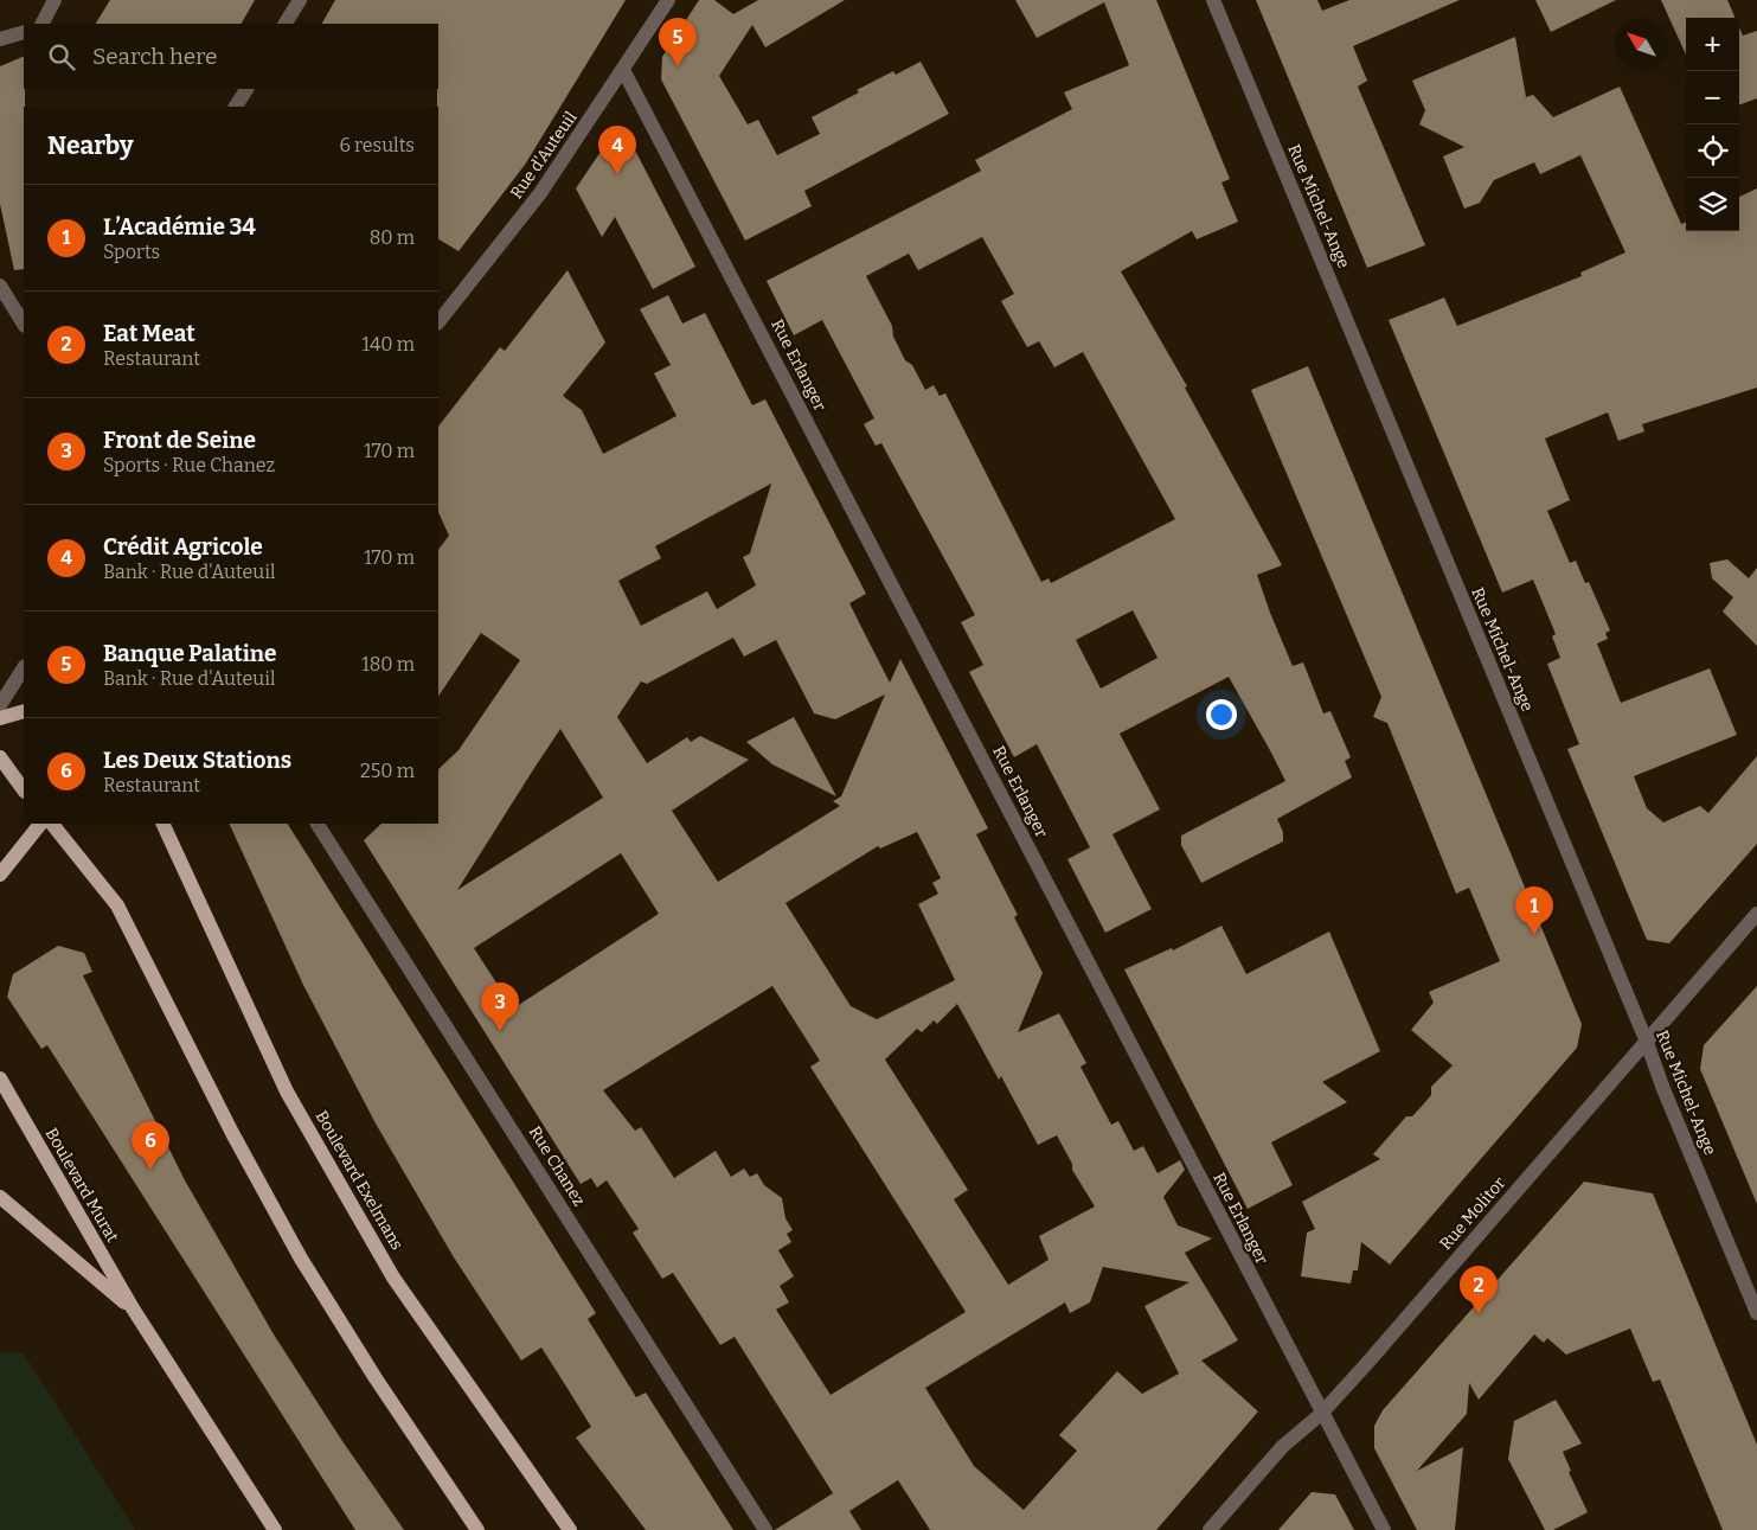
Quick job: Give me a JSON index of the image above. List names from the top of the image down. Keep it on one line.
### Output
{"streets":{"main road":["Boulevard Exelmans","Boulevard Murat"],"street":["Rue d'Auteuil","Rue Michel-Ange","Rue Erlanger","Rue Chanez","Rue Molitor"]},"crossings":[["Rue d'Auteuil","Rue Erlanger"],["Rue Michel-Ange","Rue Molitor"],["Rue Erlanger","Rue Molitor"]],"north":"top left","page":{"map_buttons":["+","−"],"pins":["5","4","1","3","6","2"],"search":"Search here","heading":["Nearby","6 results"],"list":[{"mark":"1","name":"L’Académie 34","note":"Sports","value":"80 m"},{"mark":"2","name":"Eat Meat","note":"Restaurant","value":"140 m"},{"mark":"3","name":"Front de Seine","note":"Sports · Rue Chanez","value":"170 m"},{"mark":"4","name":"Crédit Agricole","note":"Bank · Rue d'Auteuil","value":"170 m"},{"mark":"5","name":"Banque Palatine","note":"Bank · Rue d'Auteuil","value":"180 m"},{"mark":"6","name":"Les Deux Stations","note":"Restaurant","value":"250 m"}]}}
